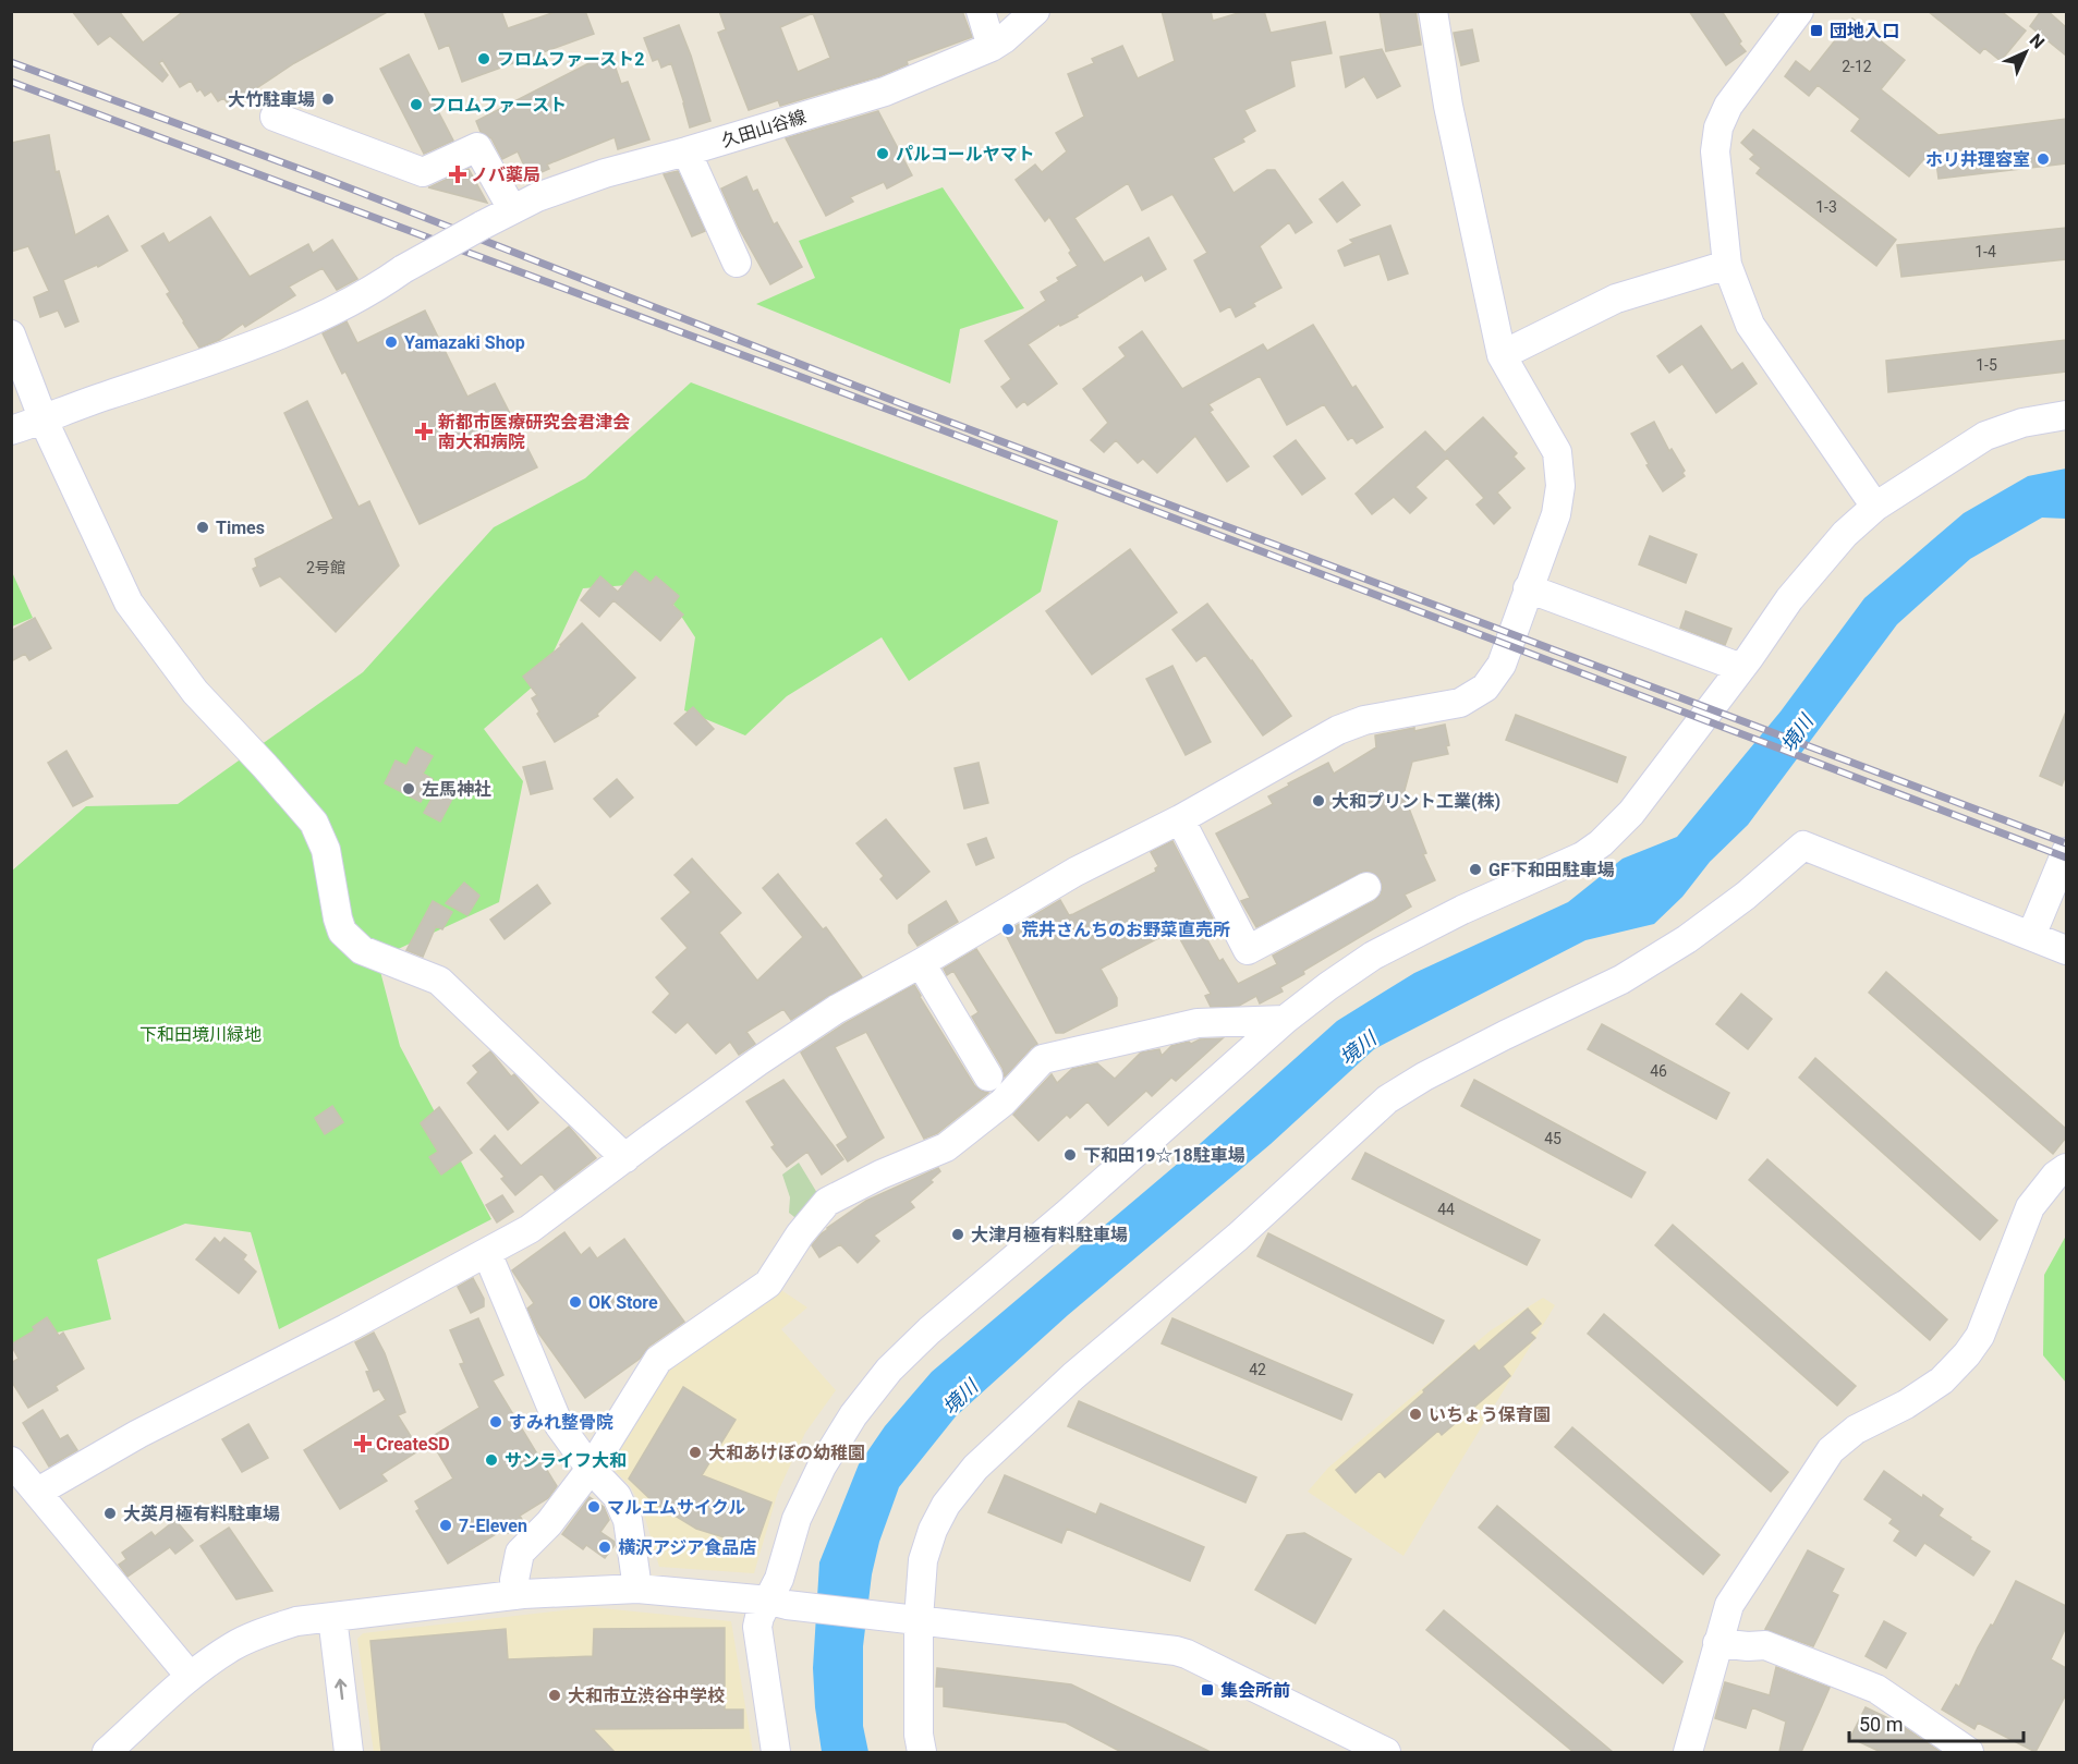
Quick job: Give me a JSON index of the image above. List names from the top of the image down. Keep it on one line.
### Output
{"streets":{"street":["久田山谷線"]},"water":["境川"],"parks":["下和田境川緑地"],"places":{"transit":["団地入口","集会所前"],"other":["フロムファースト2","大竹駐車場","フロムファースト","パルコールヤマト","ホリ井理容室","Yamazaki Shop","Times","左馬神社","大和プリント工業(株)","GF下和田駐車場","荒井さんちのお野菜直売所","下和田19☆18駐車場","大津月極有料駐車場","OK Store","いちょう保育園","すみれ整骨院","大和あけぼの幼稚園","サンライフ大和","マルエムサイクル","大英月極有料駐車場","7-Eleven","横沢アジア食品店","大和市立渋谷中学校"],"health":["ノバ薬局","新都市医療研究会君津会 南大和病院","CreateSD"]},"house_numbers":["2-12","1-3","1-4","1-5","2号館","46","45","44","42"],"scale_bar":"50 m","north":"top right"}
